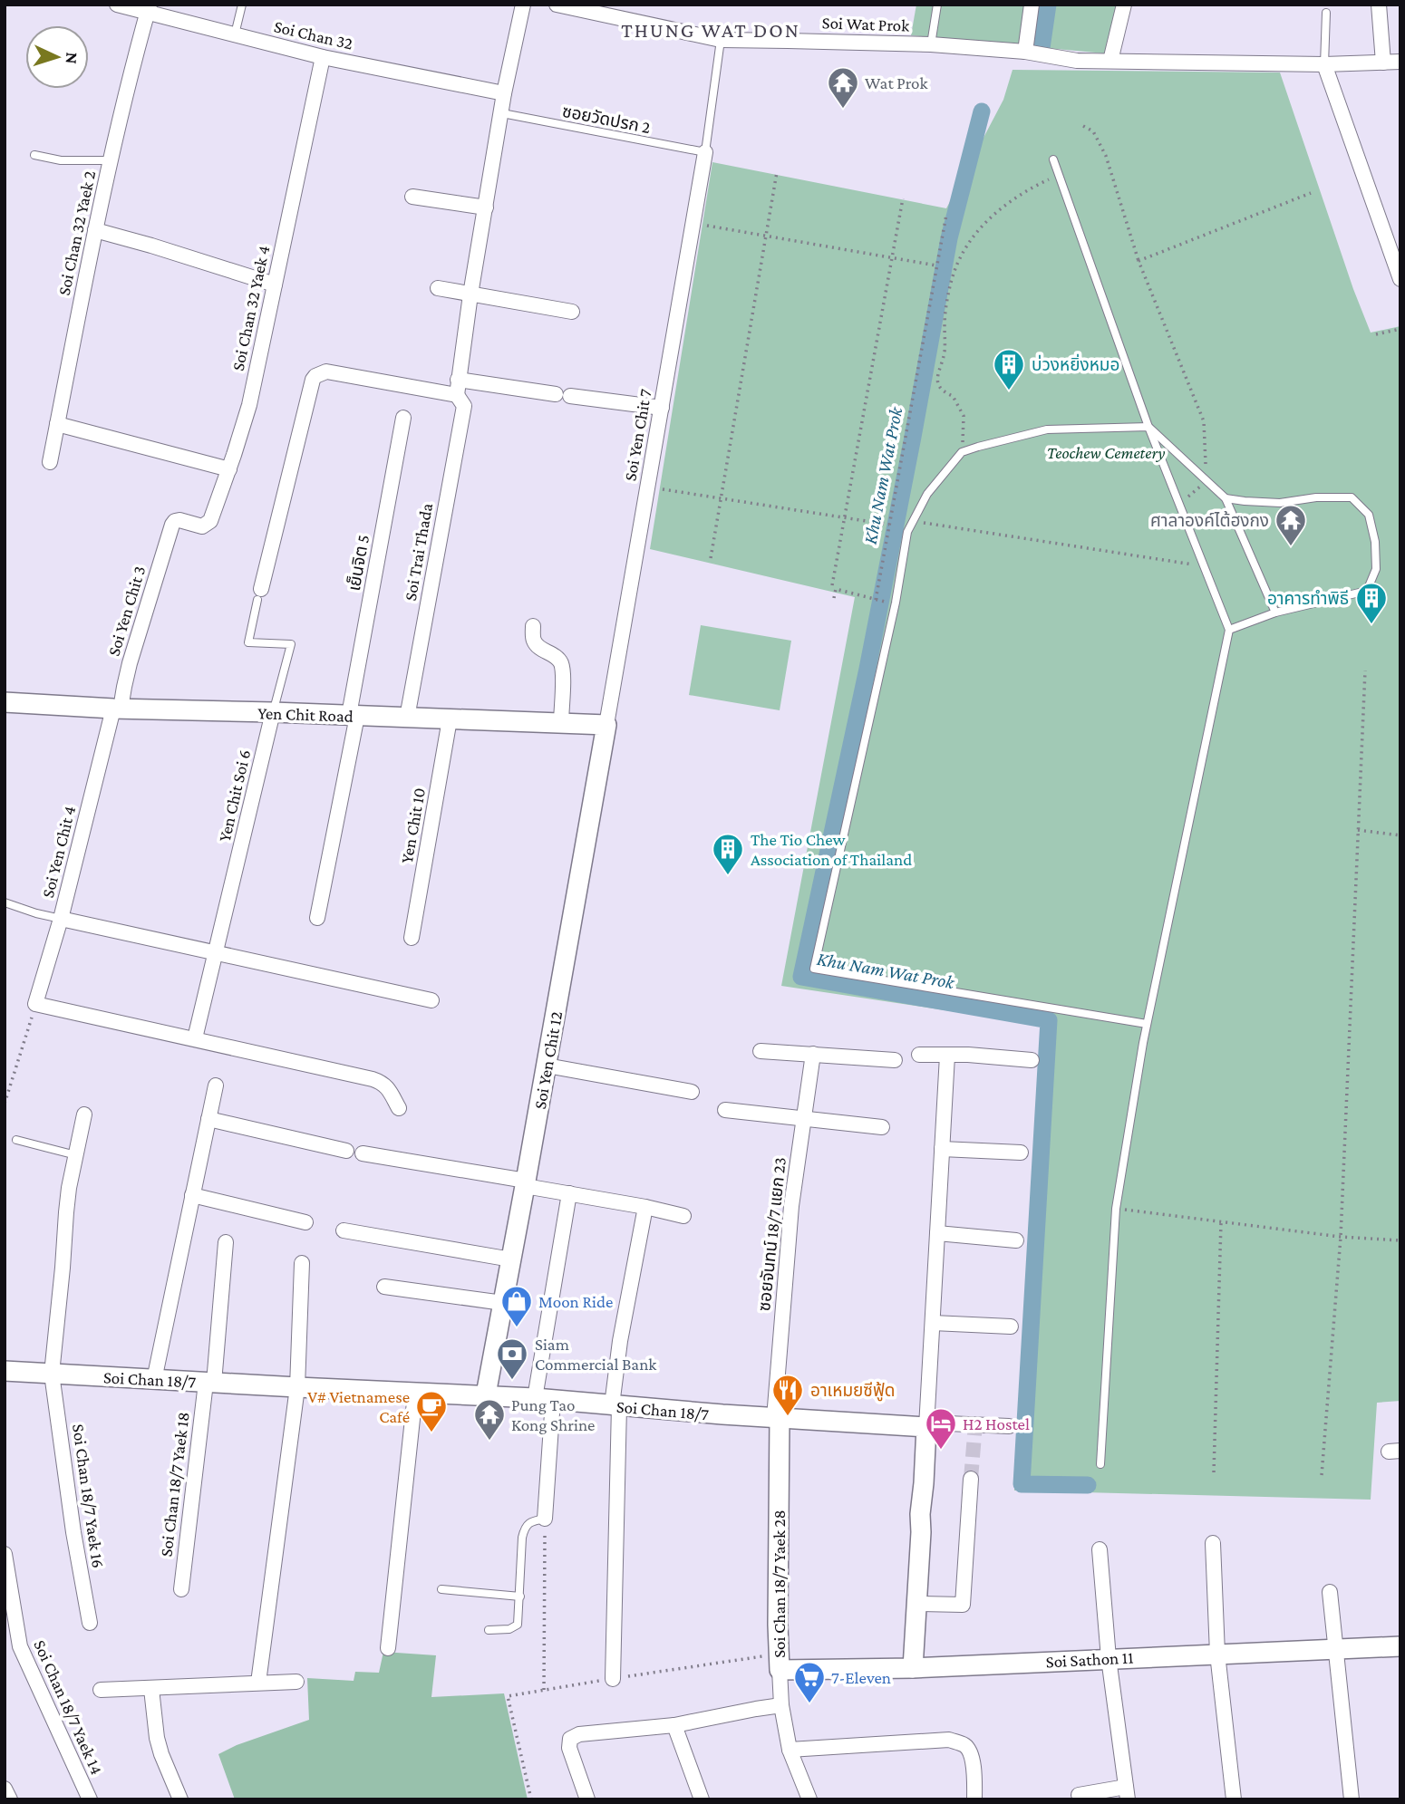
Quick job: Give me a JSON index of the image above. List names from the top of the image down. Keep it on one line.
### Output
{"streets":{"street":["Soi Wat Prok","Soi Chan 32","Soi Chan 32 Yaek 2","Soi Chan 32 Yaek 4","Soi Yen Chit 7","Soi Trai Thada","เย็นจิต 5","Soi Yen Chit 3","Yen Chit Road","Yen Chit Soi 6","Yen Chit 10","Soi Yen Chit 4","Soi Yen Chit 12","ซอยจันทน์ 18/7 แยก 23","Soi Chan 18/7","Soi Chan 18/7 Yaek 18","Soi Chan 18/7 Yaek 16","Soi Chan 18/7 Yaek 28","Soi Sathon 11","Soi Chan 18/7 Yaek 14"],"lane":["ซอยวัดปรก 2"]},"crossings":[["Soi Chan 32","Soi Chan 32 Yaek 2"],["Soi Chan 32","Soi Chan 32 Yaek 4"],["ซอยวัดปรก 2","Soi Yen Chit 7"],["Soi Chan 32 Yaek 4","Soi Yen Chit 3"],["Soi Yen Chit 7","Yen Chit Road"],["Soi Yen Chit 7","Soi Yen Chit 12"],["Soi Trai Thada","Yen Chit Road"],["เย็นจิต 5","Yen Chit Road"],["Soi Yen Chit 3","Yen Chit Road"],["Soi Yen Chit 3","Soi Yen Chit 4"],["Yen Chit Road","Yen Chit Soi 6"],["Yen Chit Road","Yen Chit 10"],["Yen Chit Road","Soi Yen Chit 4"],["Yen Chit Road","Soi Yen Chit 12"],["Soi Yen Chit 12","Soi Chan 18/7"],["ซอยจันทน์ 18/7 แยก 23","Soi Chan 18/7"],["ซอยจันทน์ 18/7 แยก 23","Soi Chan 18/7 Yaek 28"],["Soi Chan 18/7","Soi Chan 18/7 Yaek 18"],["Soi Chan 18/7","Soi Chan 18/7 Yaek 16"],["Soi Chan 18/7","Soi Chan 18/7 Yaek 28"],["Soi Chan 18/7 Yaek 28","Soi Sathon 11"]],"districts":["THUNG WAT DON"],"water":["Khu Nam Wat Prok"],"parks":["Teochew Cemetery"],"places":{"temple":["Wat Prok","ศาลาองค์ไต้ฮงกง","Pung Tao Kong Shrine"],"building":["บ่วงหยิ่งหมอ","อาคารทำพิธี","The Tio Chew Association of Thailand"],"shop":["Moon Ride"],"bank":["Siam Commercial Bank"],"restaurant":["อาเหมยซีฟู้ด"],"cafe":["V# Vietnamese Café"],"hotel":["H2 Hostel"],"supermarket":["7-Eleven"]},"north":"right"}
